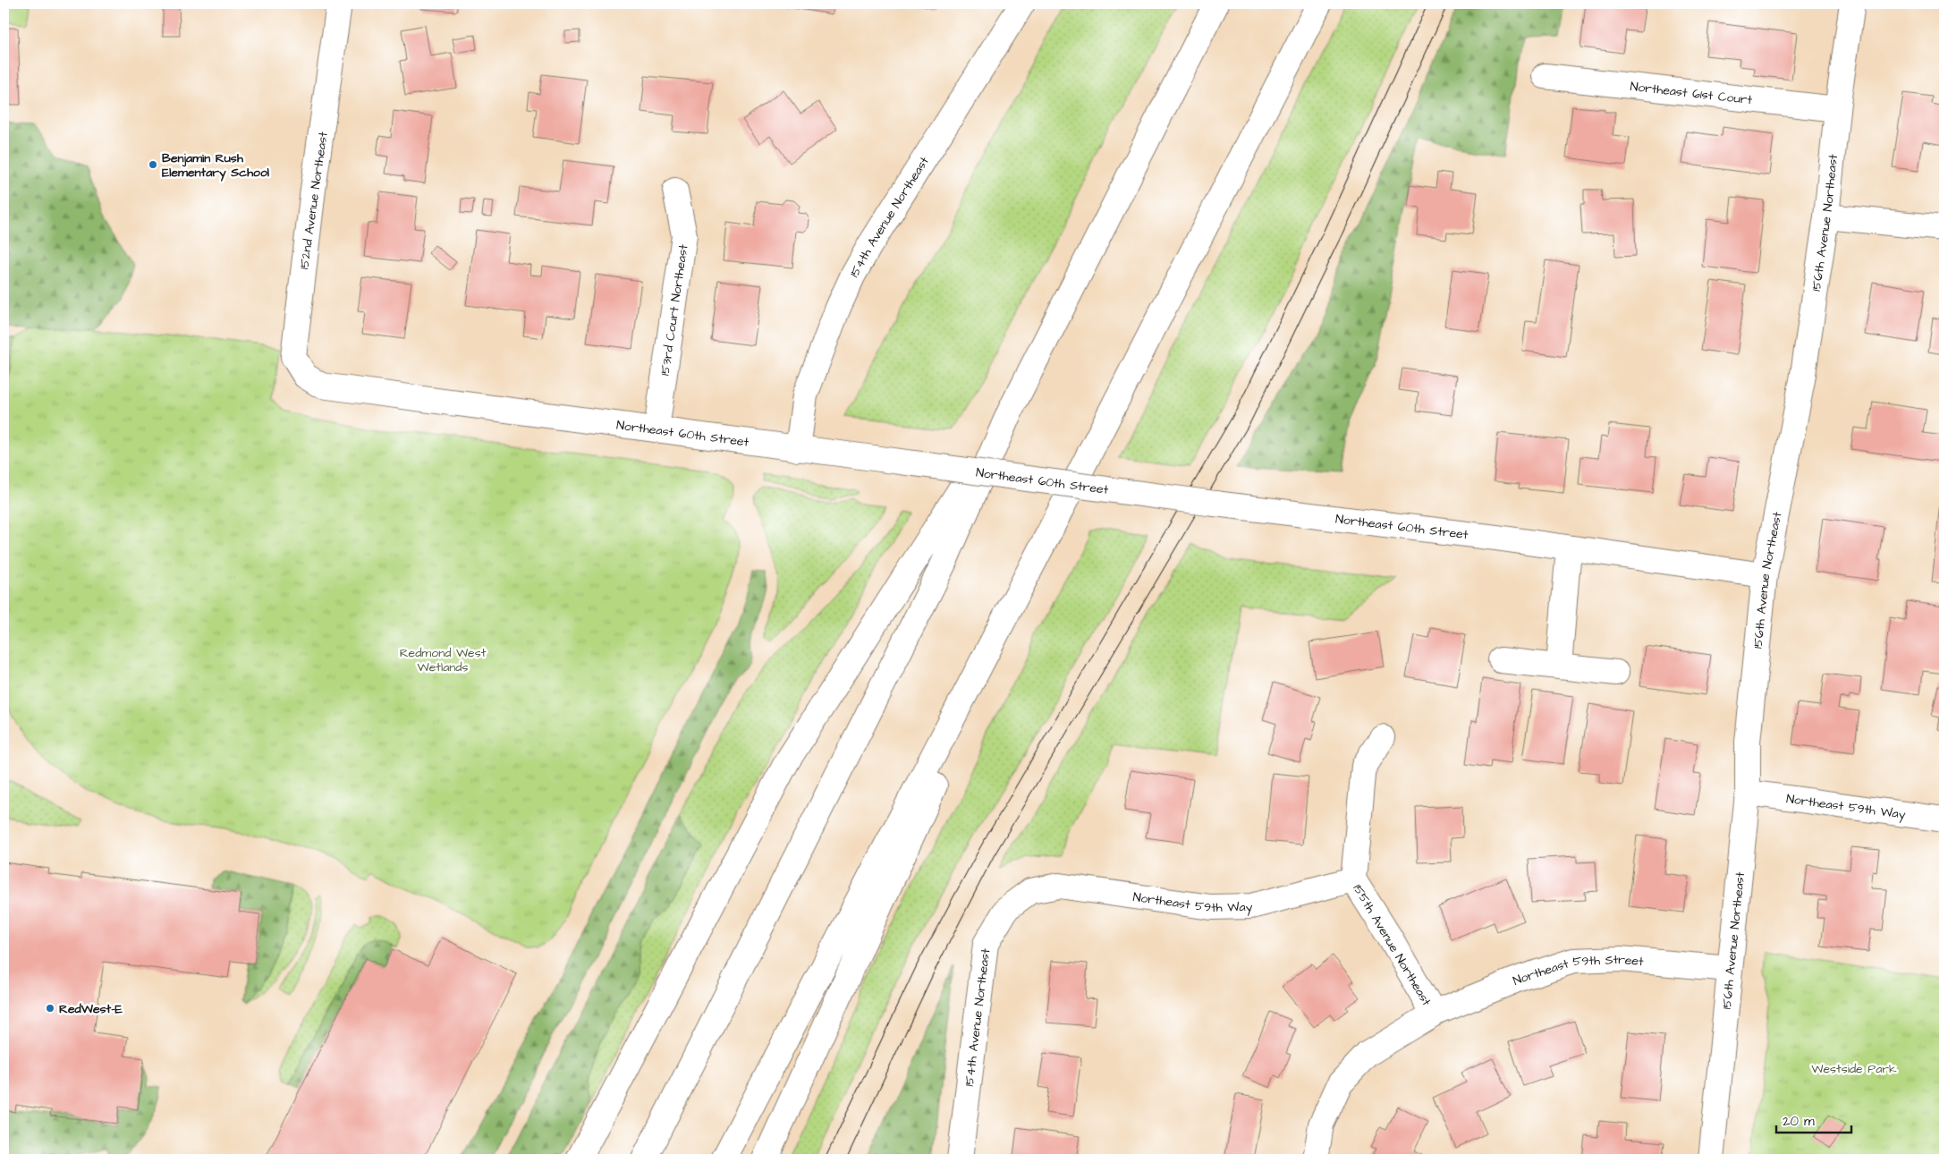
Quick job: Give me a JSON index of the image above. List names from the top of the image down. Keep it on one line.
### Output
{"streets":{"main road":["Northeast 61st Court","152nd Avenue Northeast","154th Avenue Northeast","156th Avenue Northeast","153rd Court Northeast","Northeast 60th Street","Northeast 59th Way","155th Avenue Northeast","Northeast 59th Street"]},"crossings":[["Northeast 61st Court","156th Avenue Northeast"],["152nd Avenue Northeast","Northeast 60th Street"],["154th Avenue Northeast","Northeast 60th Street"],["154th Avenue Northeast","Northeast 59th Way"],["156th Avenue Northeast","Northeast 60th Street"],["156th Avenue Northeast","Northeast 59th Way"],["156th Avenue Northeast","Northeast 59th Street"],["153rd Court Northeast","Northeast 60th Street"],["Northeast 59th Way","155th Avenue Northeast"],["155th Avenue Northeast","Northeast 59th Street"]],"parks":["Redmond West Wetlands","Westside Park"],"places":["Benjamin Rush Elementary School","RedWest-E"],"scale_bar":"20 m"}
